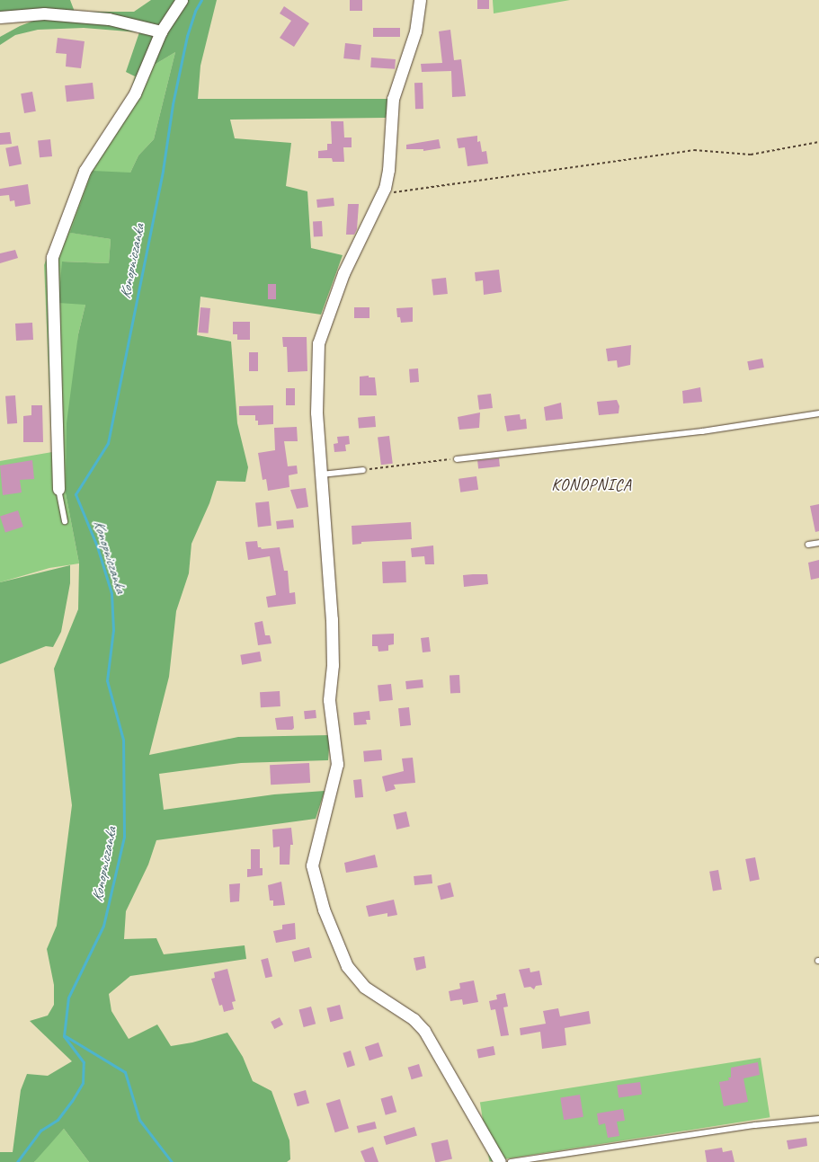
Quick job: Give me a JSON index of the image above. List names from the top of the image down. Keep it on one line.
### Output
{"districts":["KONOPNICA"],"water":["Konopniczanka"]}
